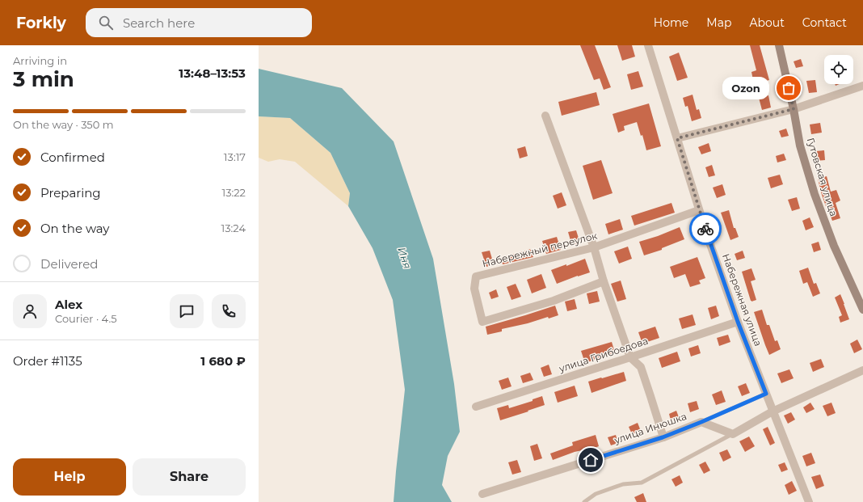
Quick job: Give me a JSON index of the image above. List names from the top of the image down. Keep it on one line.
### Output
{"streets":{"street":["Гутовская улица","Набережный переулок","Набережная улица","улица Грибоедова","улица Инюшка"]},"crossings":[["Набережный переулок","Набережная улица"],["Набережная улица","улица Грибоедова"]],"water":["Иня"],"places":["Ozon"],"page":{"header":"Forkly","search":"Search here","nav":["Home","Map","About","Contact"],"heading":["3 min","Arriving in","13:48–13:53"],"panel":["Alex","Courier · 4.5","Order #1135","1 680 ₽"],"bubble":"Ozon","bar":"On the way · 350 m","list":[["Confirmed","13:17"],["Preparing","13:22"],["On the way","13:24"],"Delivered"],"buttons":["Help","Share"]}}
